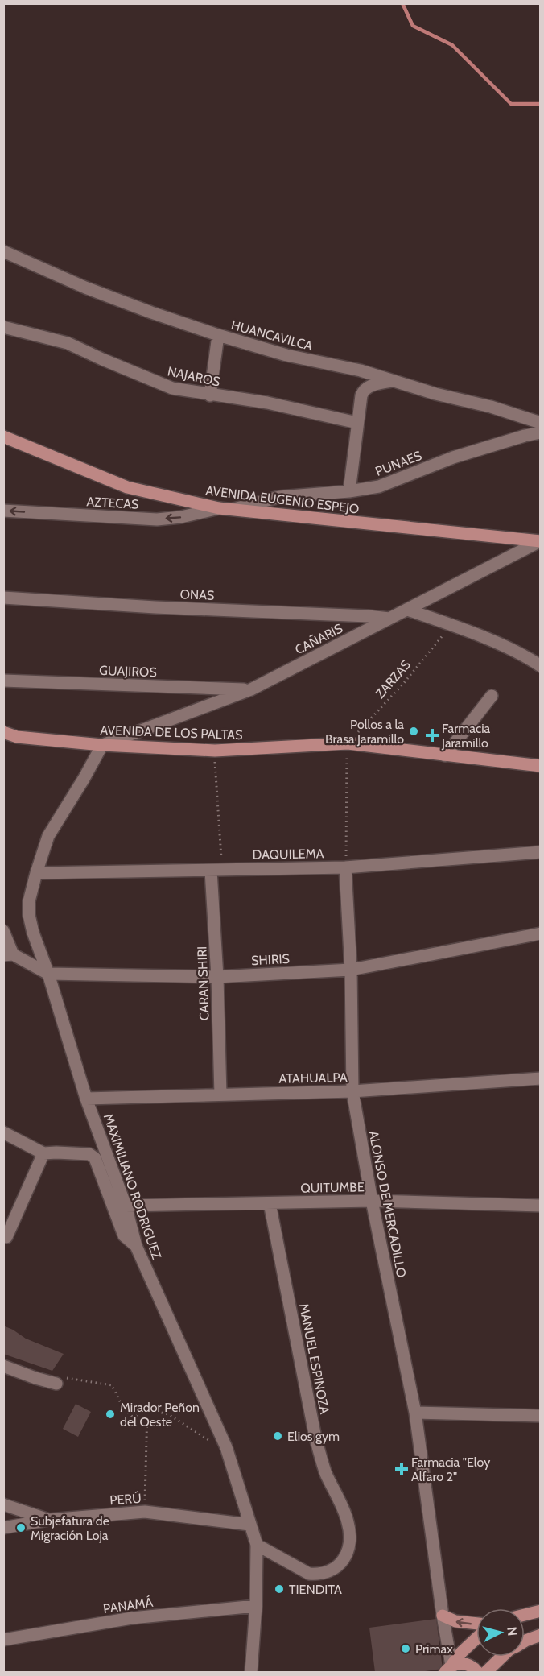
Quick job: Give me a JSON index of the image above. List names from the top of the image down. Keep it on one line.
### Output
{"streets":{"main road":["AVENIDA EUGENIO ESPEJO","AVENIDA DE LOS PALTAS"],"street":["HUANCAVILCA","NAJAROS","PUNAES","AZTECAS","ONAS","CAÑARIS","GUAJIROS","DAQUILEMA","SHIRIS","CARAN SHIRI","ATAHUALPA","MAXIMILIANO RODRIGUEZ","QUITUMBE","ALONSO DE MERCADILLO","MANUEL ESPINOZA","PERÚ","PANAMÁ"],"path":["ZARZAS"]},"crossings":[["PUNAES","AVENIDA EUGENIO ESPEJO"],["AVENIDA EUGENIO ESPEJO","AZTECAS"],["AVENIDA EUGENIO ESPEJO","CAÑARIS"],["ONAS","CAÑARIS"],["CAÑARIS","GUAJIROS"],["CAÑARIS","AVENIDA DE LOS PALTAS"],["CAÑARIS","MAXIMILIANO RODRIGUEZ"],["ZARZAS","AVENIDA DE LOS PALTAS"],["AVENIDA DE LOS PALTAS","MAXIMILIANO RODRIGUEZ"],["DAQUILEMA","CARAN SHIRI"],["DAQUILEMA","MAXIMILIANO RODRIGUEZ"],["DAQUILEMA","ALONSO DE MERCADILLO"],["SHIRIS","CARAN SHIRI"],["SHIRIS","MAXIMILIANO RODRIGUEZ"],["SHIRIS","ALONSO DE MERCADILLO"],["CARAN SHIRI","ATAHUALPA"],["ATAHUALPA","MAXIMILIANO RODRIGUEZ"],["ATAHUALPA","ALONSO DE MERCADILLO"],["MAXIMILIANO RODRIGUEZ","QUITUMBE"],["MAXIMILIANO RODRIGUEZ","MANUEL ESPINOZA"],["MAXIMILIANO RODRIGUEZ","PERÚ"],["MAXIMILIANO RODRIGUEZ","PANAMÁ"],["QUITUMBE","ALONSO DE MERCADILLO"],["QUITUMBE","MANUEL ESPINOZA"]],"one_way":["AZTECAS"],"places":{"other":["Pollos a la Brasa Jaramillo","Mirador Peñon del Oeste","Elios gym","Subjefatura de Migración Loja","TIENDITA","Primax"],"health":["Farmacia Jaramillo","Farmacia \"Eloy Alfaro 2\""]},"north":"right"}
